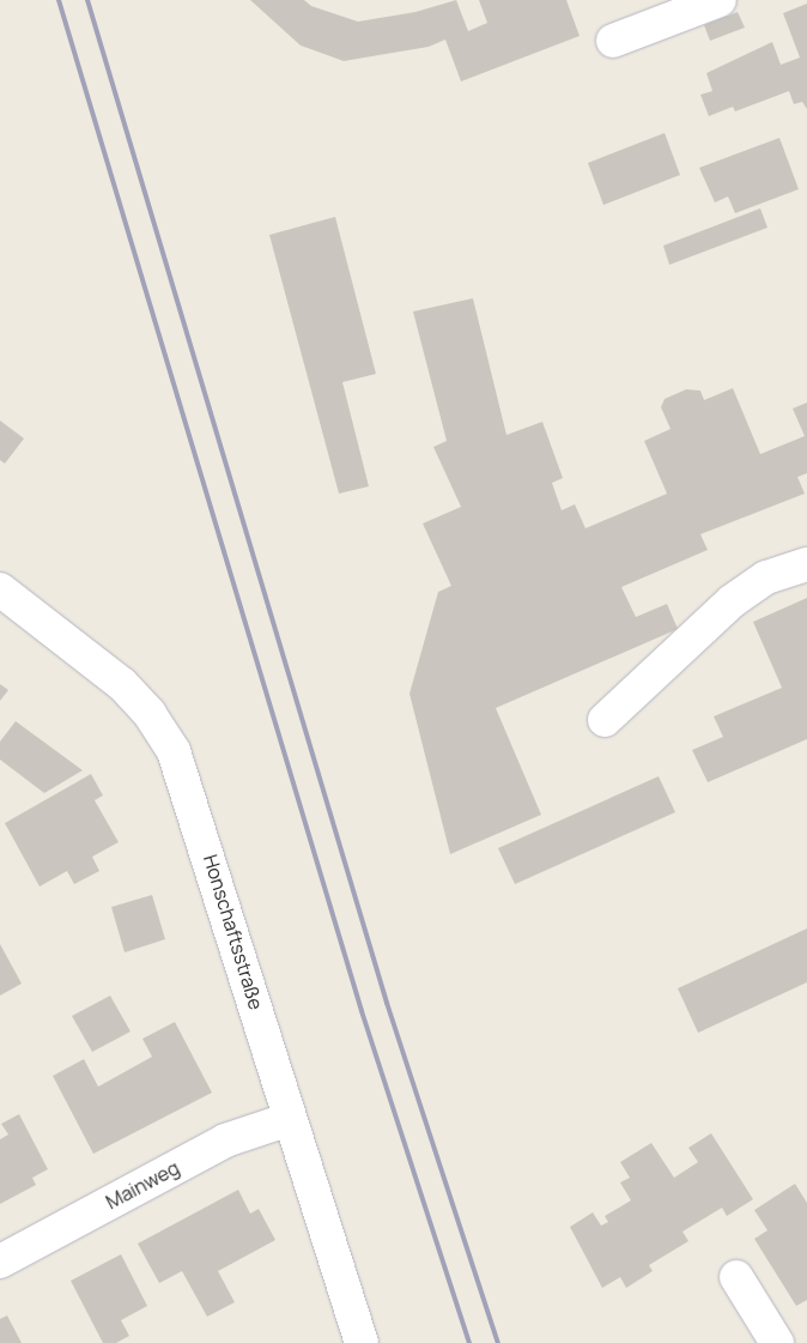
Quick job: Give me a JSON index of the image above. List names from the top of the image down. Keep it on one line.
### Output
{"streets":{"street":["Honschaftsstraße","Mainweg"]},"crossings":[["Honschaftsstraße","Mainweg"]]}
